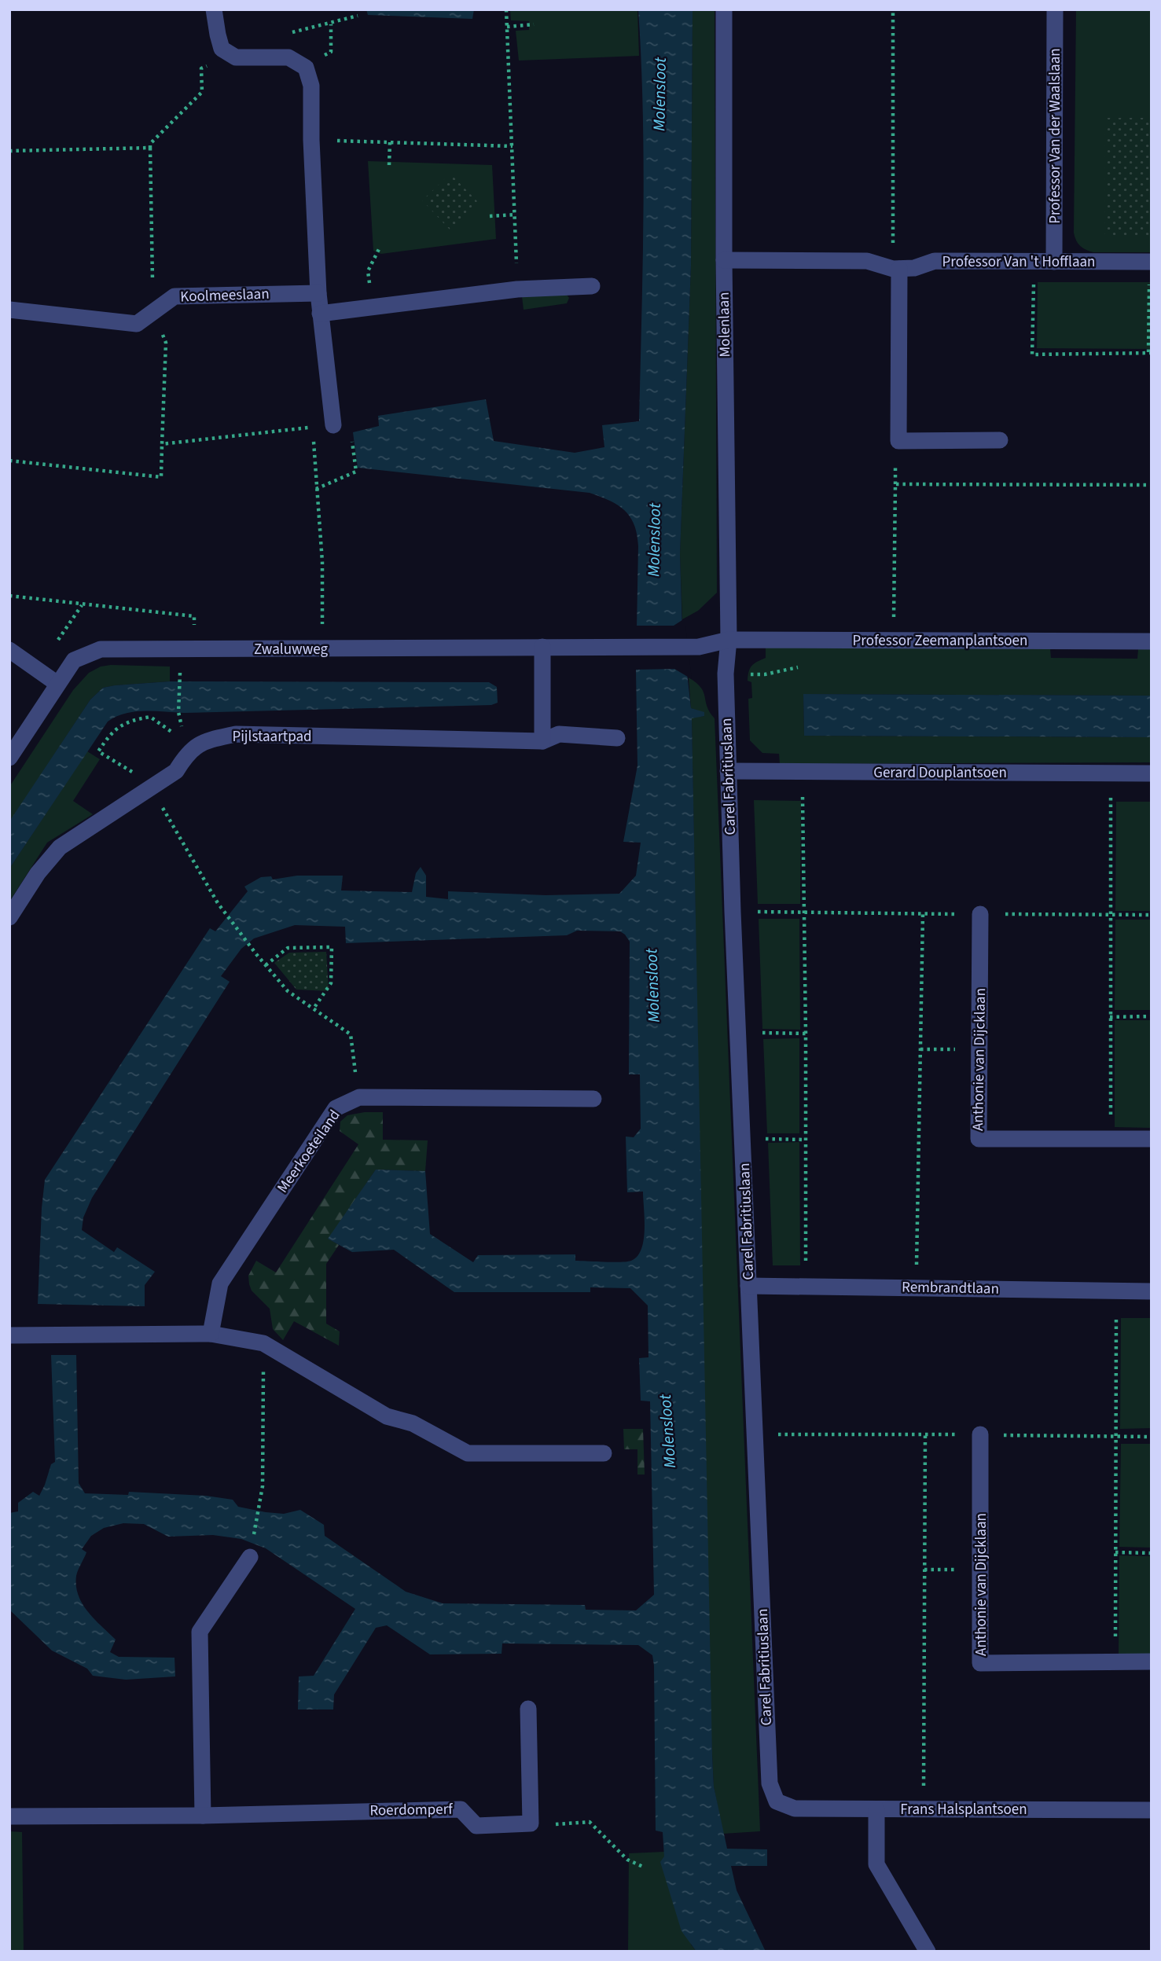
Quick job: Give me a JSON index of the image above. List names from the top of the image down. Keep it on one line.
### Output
{"streets":{"street":["Professor Van der Waalslaan","Professor Van 't Hofflaan","Koolmeeslaan","Molenlaan","Professor Zeemanplantsoen","Zwaluwweg","Pijlstaartpad","Gerard Douplantsoen","Carel Fabritiuslaan","Anthonie van Dijcklaan","Meerkoeteiland","Rembrandtlaan","Frans Halsplantsoen","Roerdomperf"]},"crossings":[["Professor Van der Waalslaan","Professor Van 't Hofflaan"],["Professor Van 't Hofflaan","Molenlaan"],["Molenlaan","Professor Zeemanplantsoen"],["Molenlaan","Carel Fabritiuslaan"],["Professor Zeemanplantsoen","Zwaluwweg"],["Professor Zeemanplantsoen","Carel Fabritiuslaan"],["Gerard Douplantsoen","Carel Fabritiuslaan"],["Carel Fabritiuslaan","Rembrandtlaan"],["Carel Fabritiuslaan","Frans Halsplantsoen"]],"water":["Molensloot"]}
